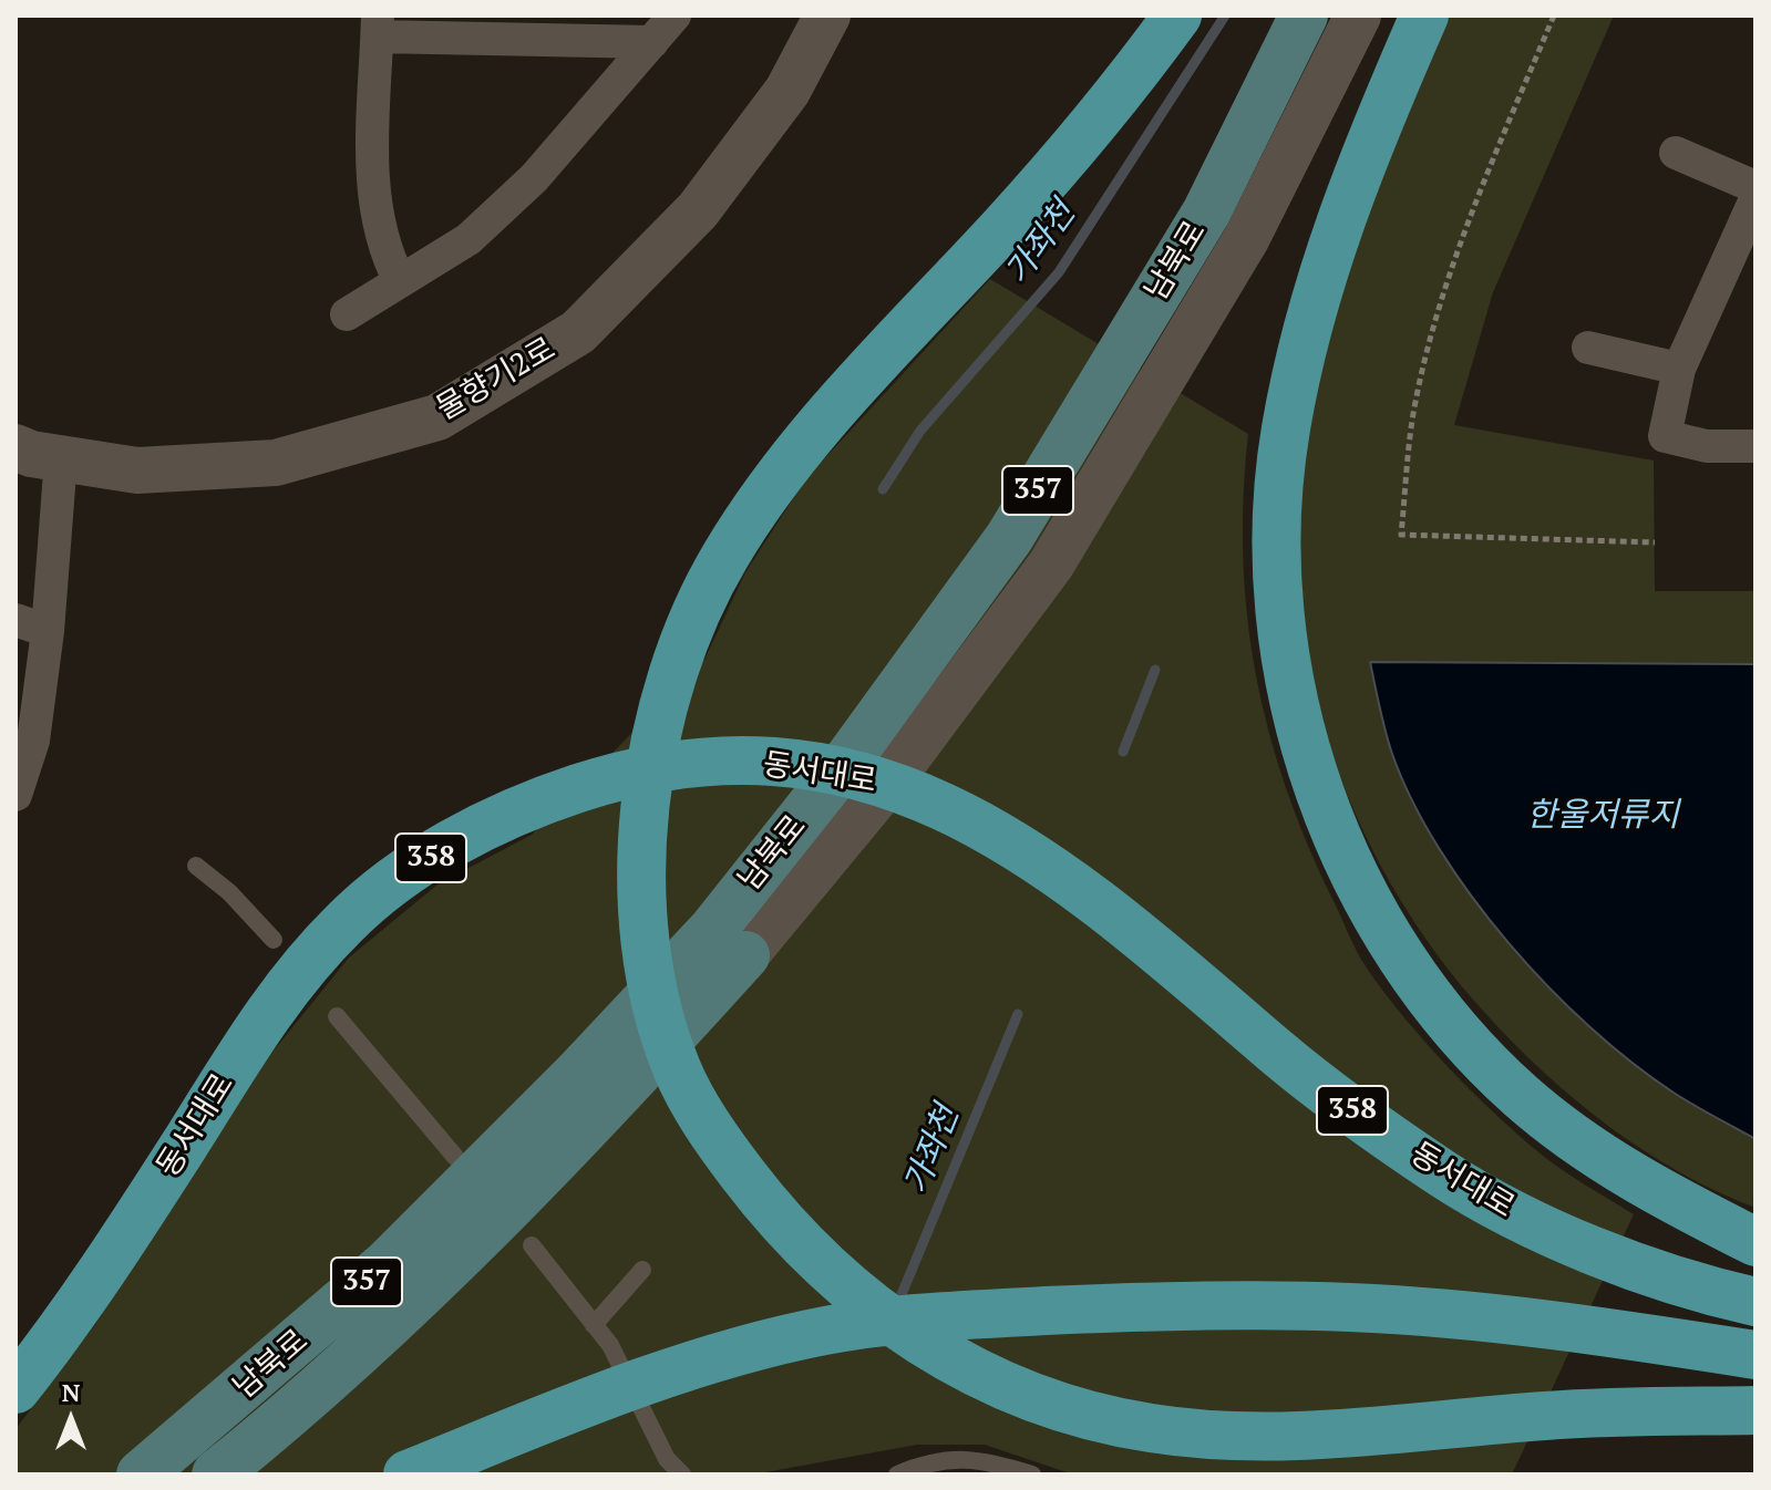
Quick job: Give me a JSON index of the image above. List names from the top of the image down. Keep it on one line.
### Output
{"streets":{"highway":["동서대로","358"],"main road":["남북로","물향기2로","357"]},"water":["가좌천","한울저류지"],"north":"top"}
